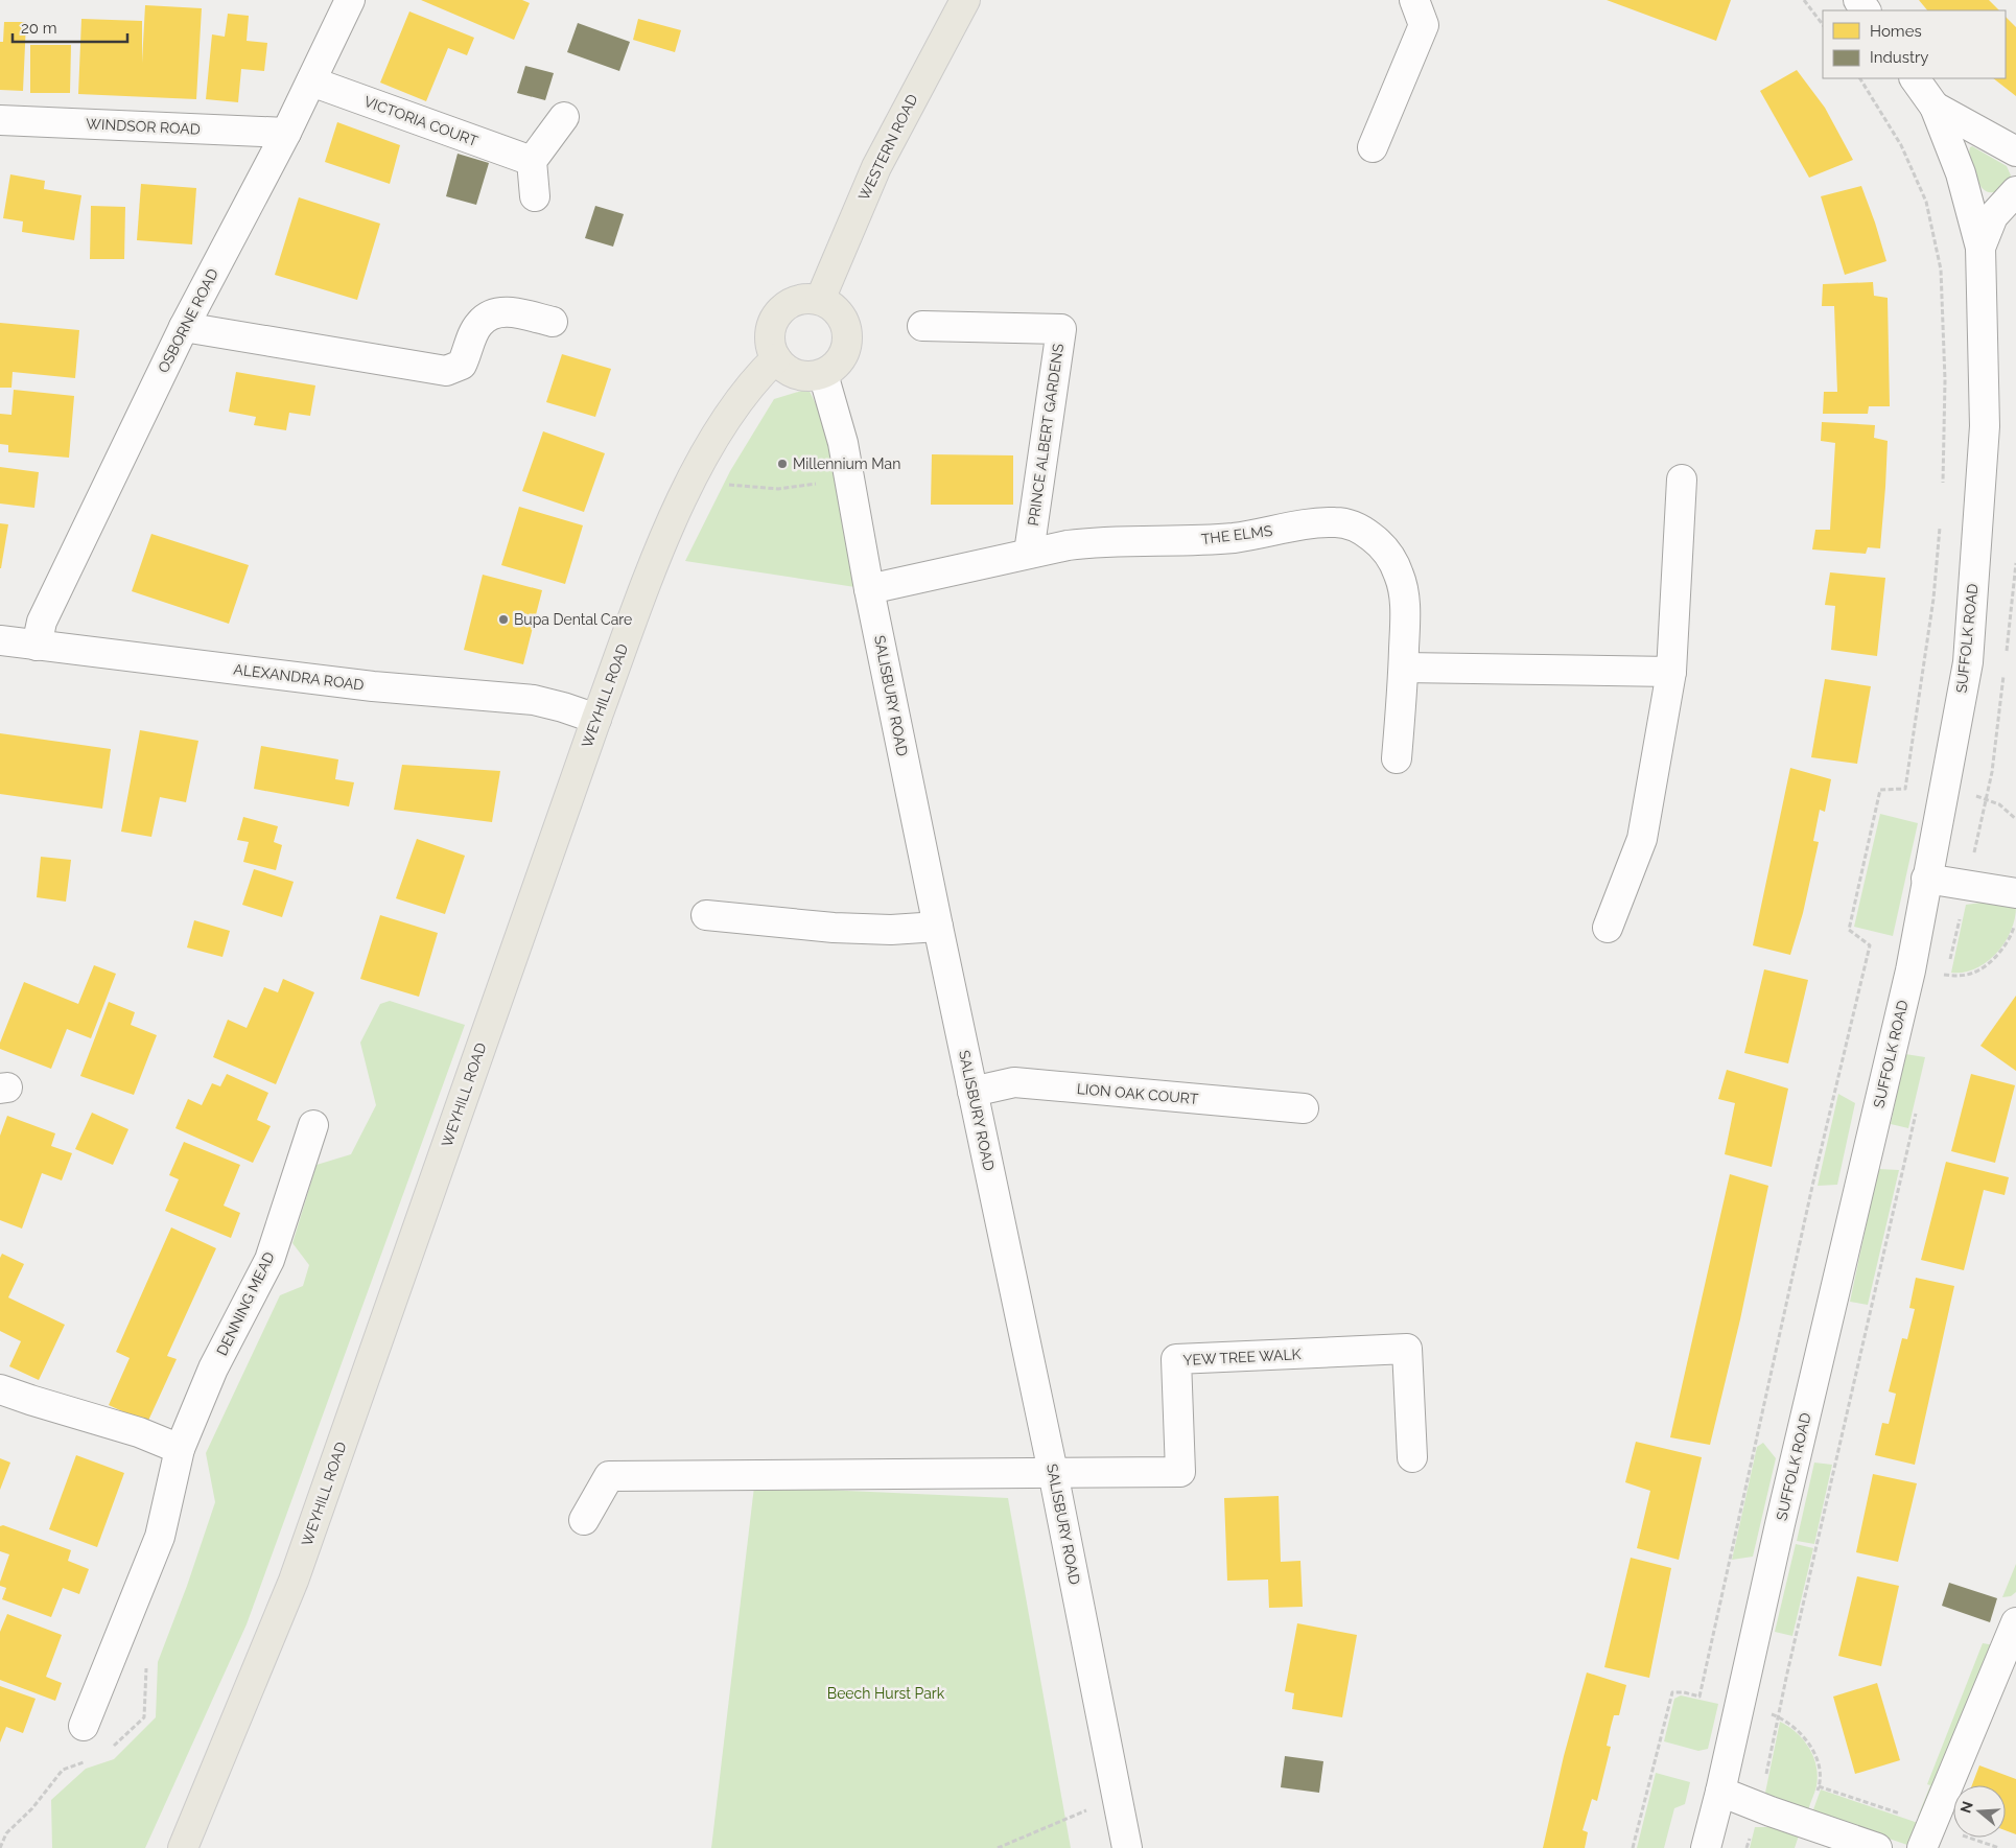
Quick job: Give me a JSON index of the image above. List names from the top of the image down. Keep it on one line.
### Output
{"streets":{"main road":["WESTERN ROAD","WEYHILL ROAD"],"street":["VICTORIA COURT","WINDSOR ROAD","OSBORNE ROAD","PRINCE ALBERT GARDENS","THE ELMS","SUFFOLK ROAD","ALEXANDRA ROAD","SALISBURY ROAD","LION OAK COURT","DENNING MEAD","YEW TREE WALK"]},"crossings":[["VICTORIA COURT","OSBORNE ROAD"],["WINDSOR ROAD","OSBORNE ROAD"],["WESTERN ROAD","WEYHILL ROAD"],["WESTERN ROAD","SALISBURY ROAD"],["OSBORNE ROAD","ALEXANDRA ROAD"],["PRINCE ALBERT GARDENS","THE ELMS"],["THE ELMS","SALISBURY ROAD"],["ALEXANDRA ROAD","WEYHILL ROAD"],["WEYHILL ROAD","SALISBURY ROAD"],["SALISBURY ROAD","LION OAK COURT"],["SALISBURY ROAD","YEW TREE WALK"]],"parks":["Beech Hurst Park"],"places":["Millennium Man","Bupa Dental Care"],"legend":["Homes","Industry"],"scale_bar":"20 m","north":"left"}
